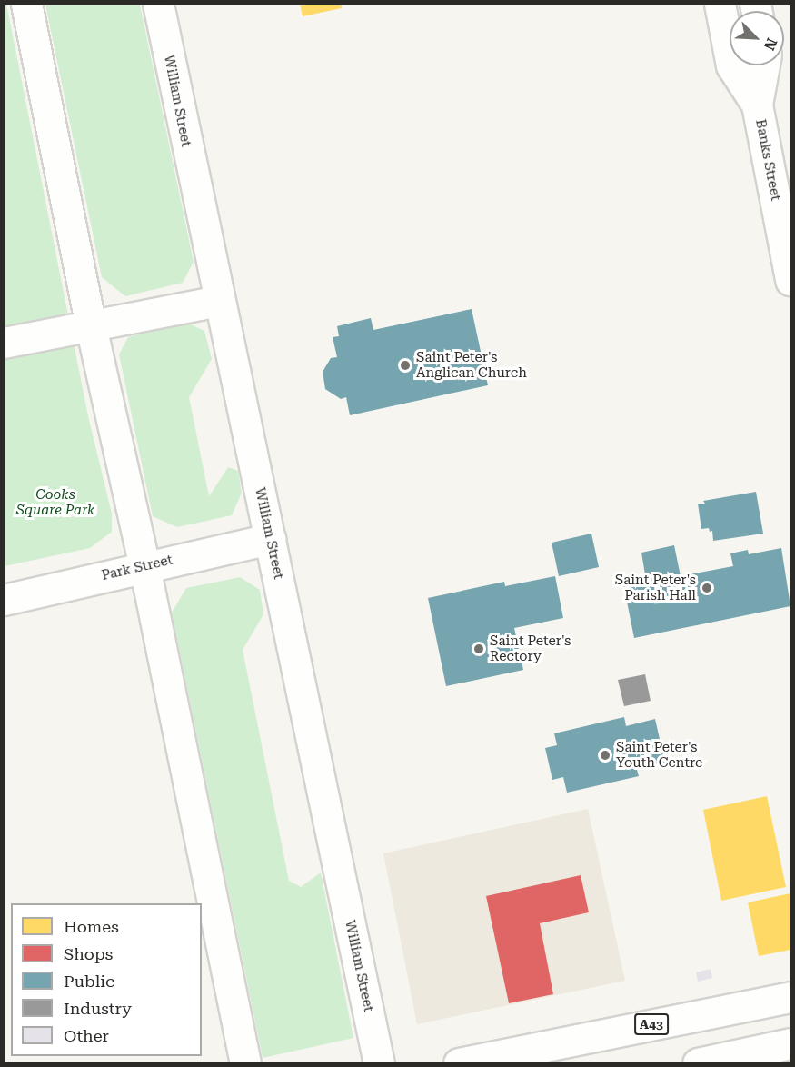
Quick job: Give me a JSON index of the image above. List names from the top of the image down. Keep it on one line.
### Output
{"streets":{"main road":["William Street","Banks Street","Park Street","A43"]},"crossings":[["William Street","Park Street"]],"parks":["Cooks Square Park"],"places":["Saint Peter's Anglican Church","Saint Peter's Parish Hall","Saint Peter's Rectory","Saint Peter's Youth Centre"],"legend":["Homes","Shops","Public","Industry","Other"],"north":"bottom right"}
